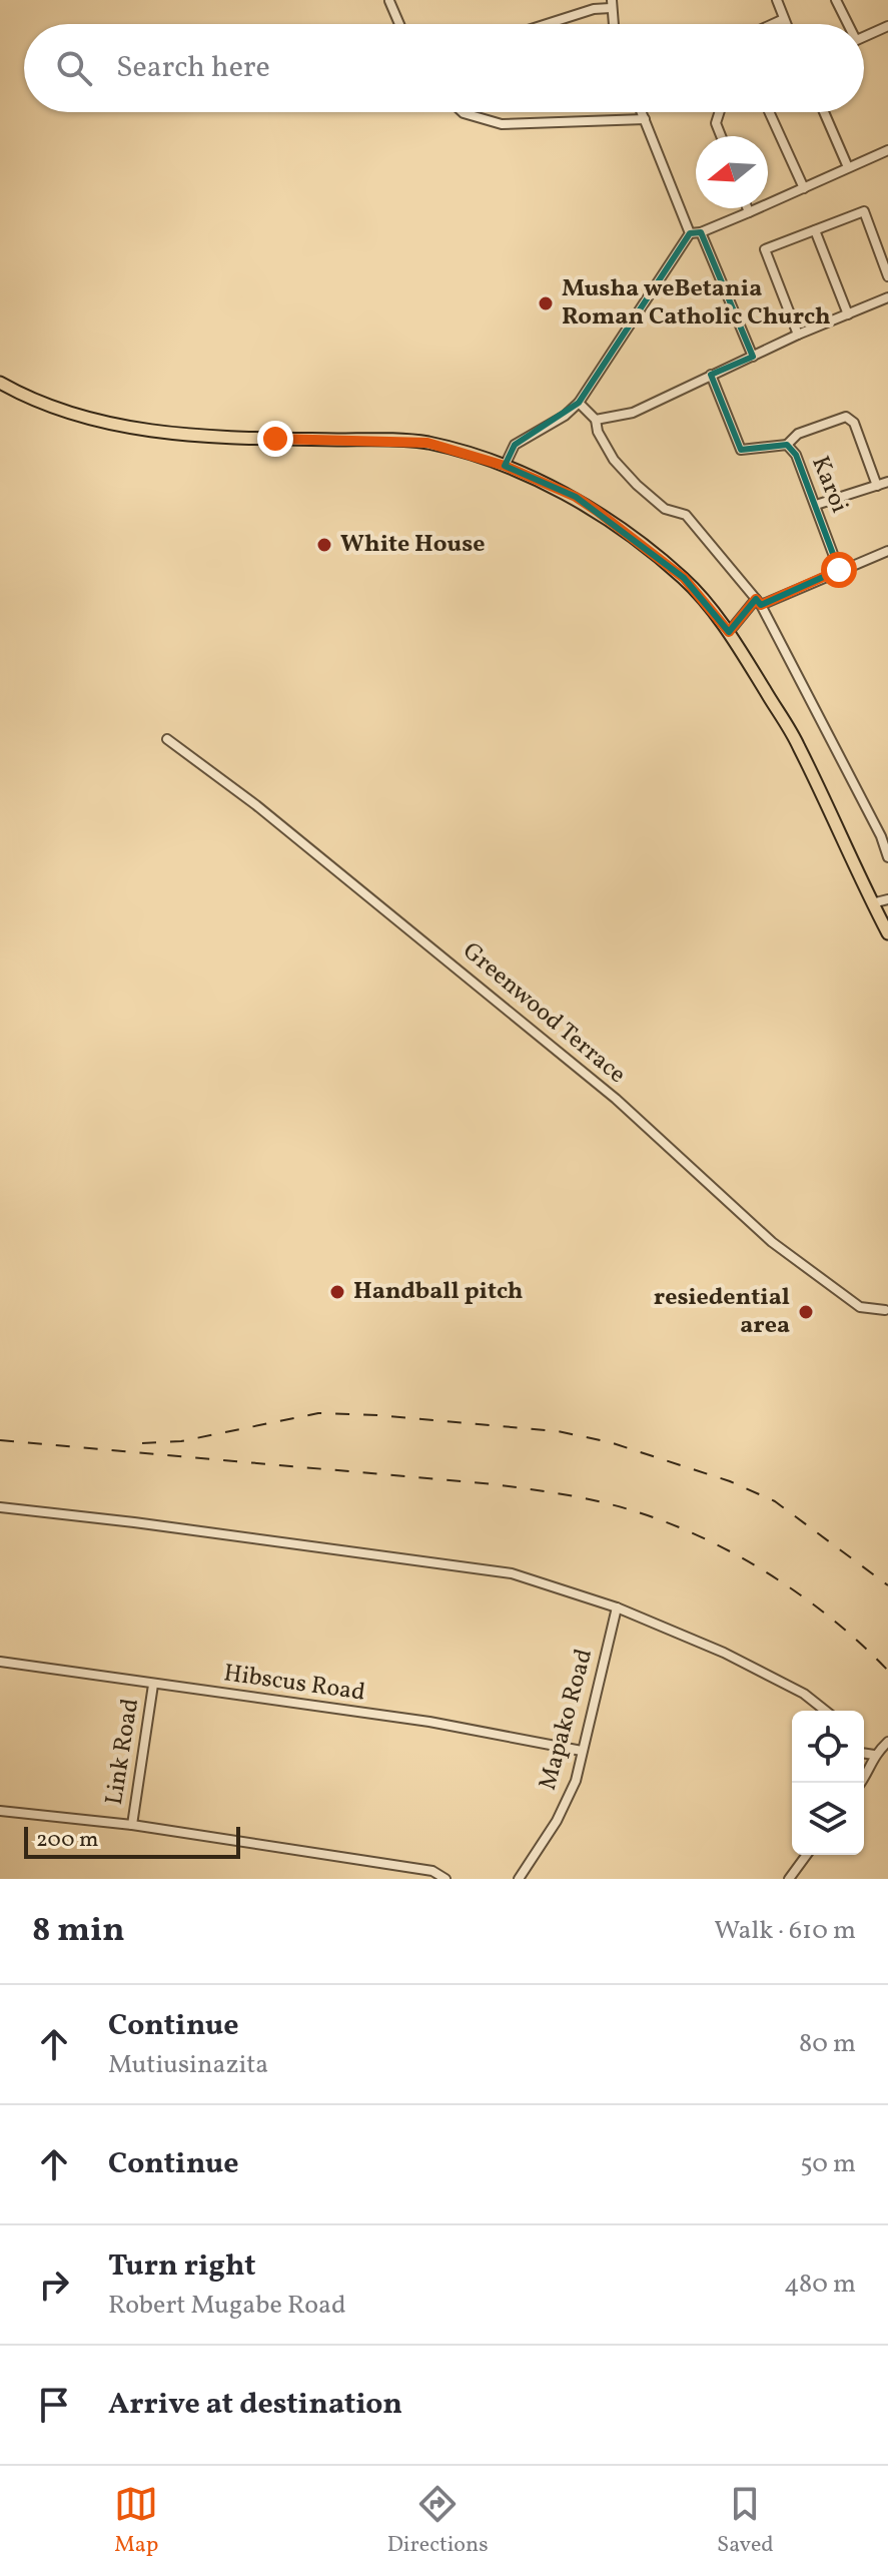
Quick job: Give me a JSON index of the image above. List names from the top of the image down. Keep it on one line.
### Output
{"streets":{"street":["Karoi","Greenwood Terrace","Hibscus Road","Mapako Road","Link Road"]},"crossings":[["Hibscus Road","Mapako Road"],["Hibscus Road","Link Road"]],"places":["Musha weBetania Roman Catholic Church","White House","Handball pitch","resiedential area"],"scale_bar":"200 m","north":"left","page":{"search":"Search here","scale":"200 m","heading":["8 min","Walk · 610 m"],"list":[["Continue","Mutiusinazita","80 m"],["Continue","50 m"],["Turn right","Robert Mugabe Road","480 m"],"Arrive at destination"],"nav":["Map","Directions","Saved"]}}
